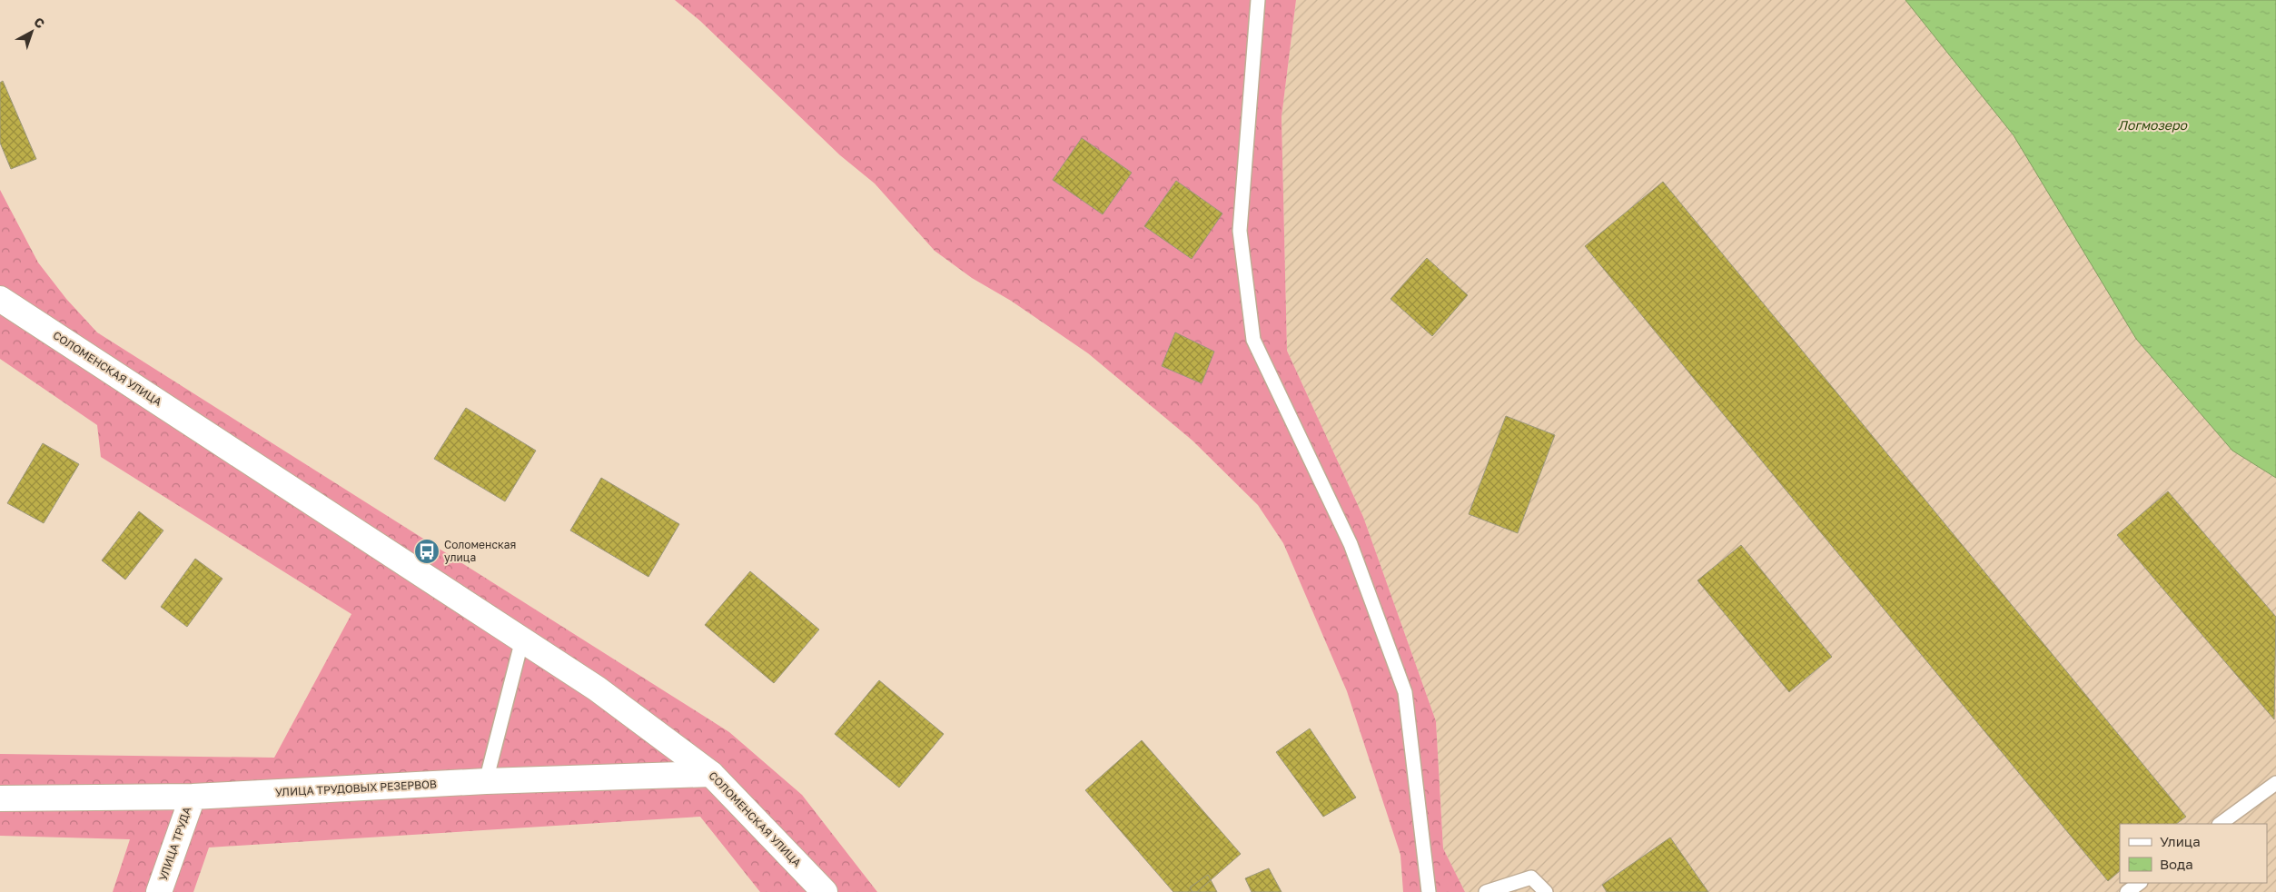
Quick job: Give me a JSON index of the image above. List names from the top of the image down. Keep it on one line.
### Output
{"streets":{"street":["СОЛОМЕНСКАЯ УЛИЦА","УЛИЦА ТРУДОВЫХ РЕЗЕРВОВ","УЛИЦА ТРУДА"]},"crossings":[["СОЛОМЕНСКАЯ УЛИЦА","УЛИЦА ТРУДОВЫХ РЕЗЕРВОВ"],["УЛИЦА ТРУДОВЫХ РЕЗЕРВОВ","УЛИЦА ТРУДА"]],"water":["Логмозеро"],"places":{"bus stop":["Соломенская улица"]},"legend":["Улица","Вода"],"north":"top right"}
